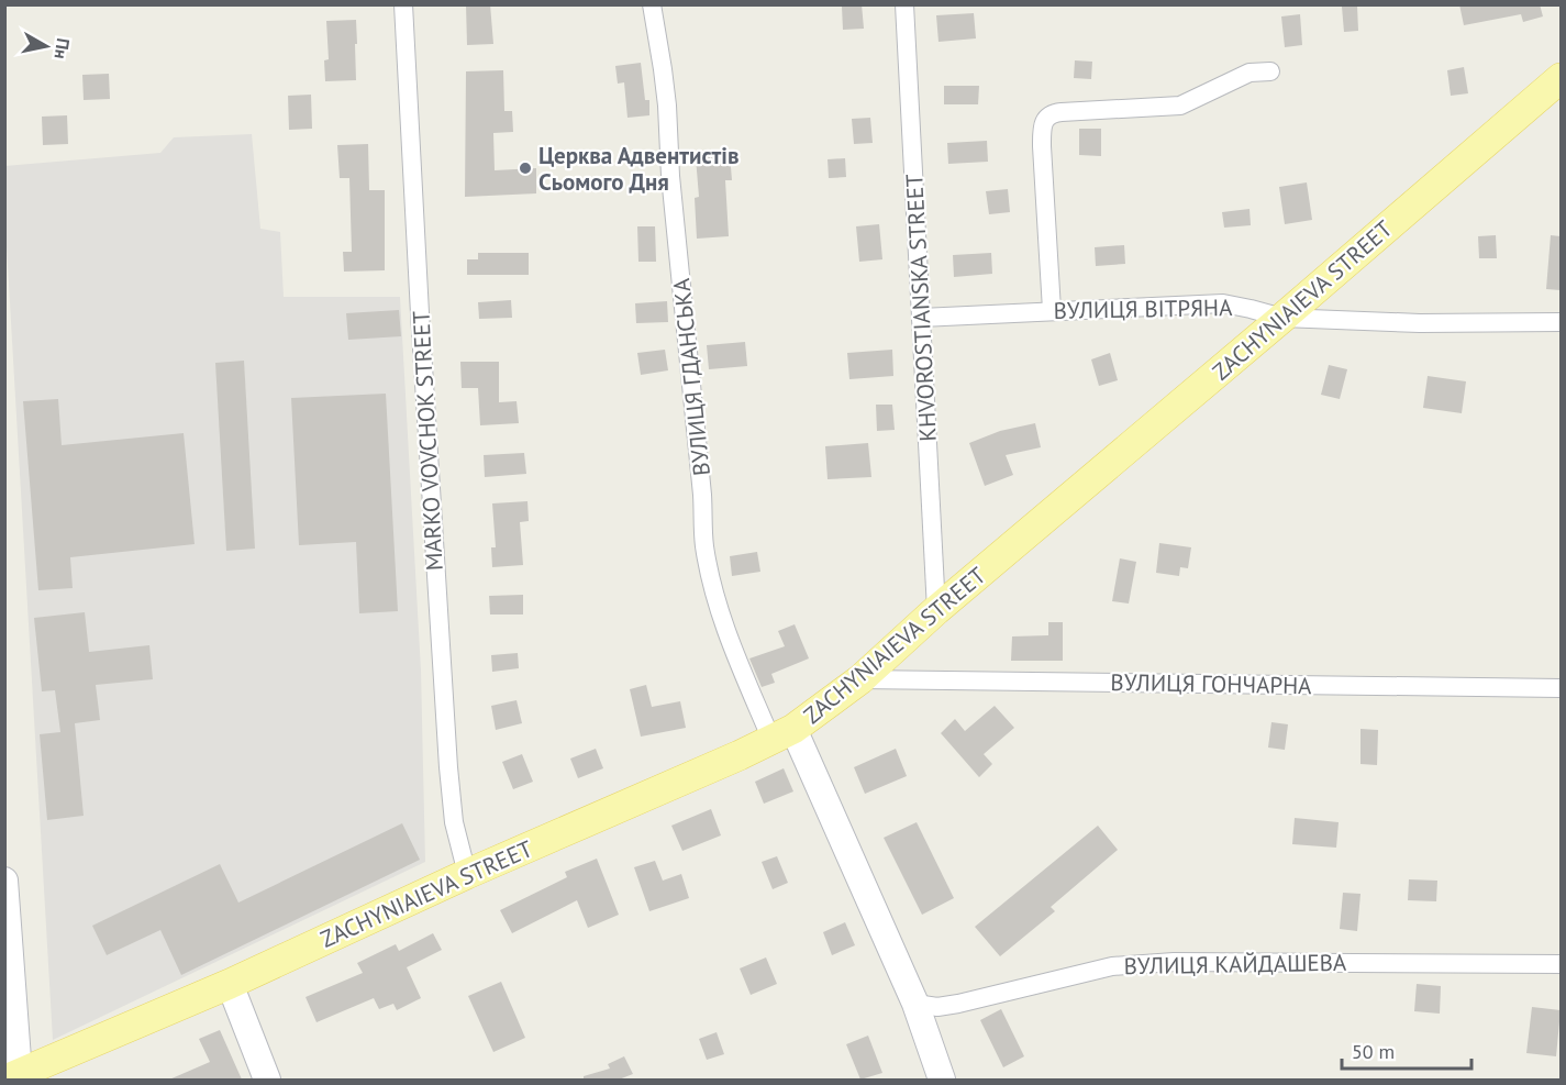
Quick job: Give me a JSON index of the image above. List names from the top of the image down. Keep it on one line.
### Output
{"streets":{"main road":["ZACHYNIAIEVA STREET"],"street":["KHVOROSTIANSKA STREET","ВУЛИЦЯ ВІТРЯНА","ВУЛИЦЯ ГДАНСЬКА","MARKO VOVCHOK STREET","ВУЛИЦЯ ГОНЧАРНА","ВУЛИЦЯ КАЙДАШЕВА"]},"crossings":[["ZACHYNIAIEVA STREET","KHVOROSTIANSKA STREET"],["ZACHYNIAIEVA STREET","ВУЛИЦЯ ВІТРЯНА"],["ZACHYNIAIEVA STREET","ВУЛИЦЯ ГДАНСЬКА"],["ZACHYNIAIEVA STREET","MARKO VOVCHOK STREET"],["ZACHYNIAIEVA STREET","ВУЛИЦЯ ГОНЧАРНА"],["KHVOROSTIANSKA STREET","ВУЛИЦЯ ВІТРЯНА"]],"places":["Церква Адвентистів Сьомого Дня"],"scale_bar":"50 m","north":"right"}
